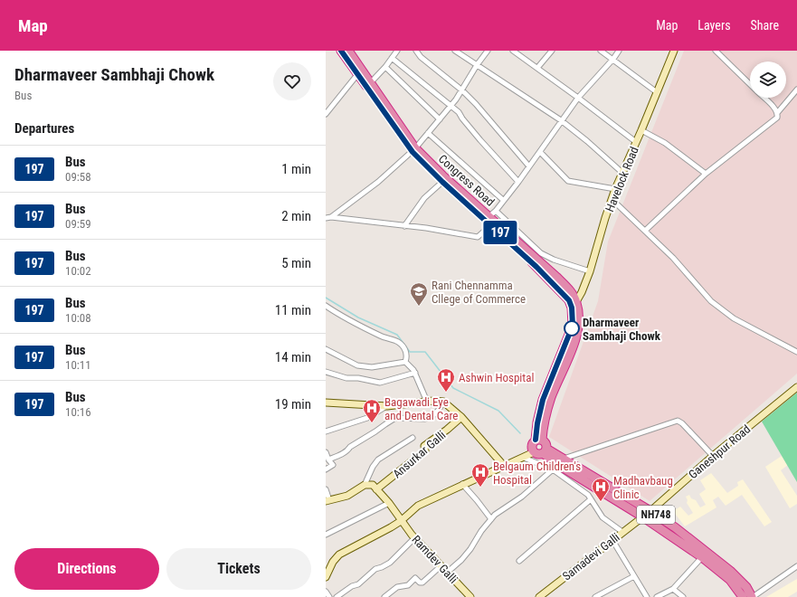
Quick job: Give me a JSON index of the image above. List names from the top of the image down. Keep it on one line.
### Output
{"streets":{"highway":["Congress Road","NH748"],"street":["Havelock Road","Ganeshpur Road","Ansurkar Galli","Samadevi Galli","Ramdev Galli"]},"crossings":[["Havelock Road","Congress Road"],["Ganeshpur Road","NH748"],["Ganeshpur Road","Samadevi Galli"],["Ansurkar Galli","Ramdev Galli"],["NH748","Samadevi Galli"]],"places":{"school or university":["Rani Chennamma Cllege of Commerce"],"other":["Dharmaveer Sambhaji Chowk"],"hospital":["Ashwin Hospital","Bagawadi Eye and Dental Care","Belgaum Children's Hospital","Madhavbaug Clinic"]},"lines":["bus line 197"],"page":{"header":"Map","nav":["Map","Layers","Share"],"heading":[["Dharmaveer Sambhaji Chowk","Bus"],"Departures"],"on_map":"197","list":[{"mark":"197","name":"Bus","note":"09:58","value":"1 min"},{"mark":"197","name":"Bus","note":"09:59","value":"2 min"},{"mark":"197","name":"Bus","note":"10:02","value":"5 min"},{"mark":"197","name":"Bus","note":"10:08","value":"11 min"},{"mark":"197","name":"Bus","note":"10:11","value":"14 min"},{"mark":"197","name":"Bus","note":"10:16","value":"19 min"}],"buttons":["Directions","Tickets"]}}
